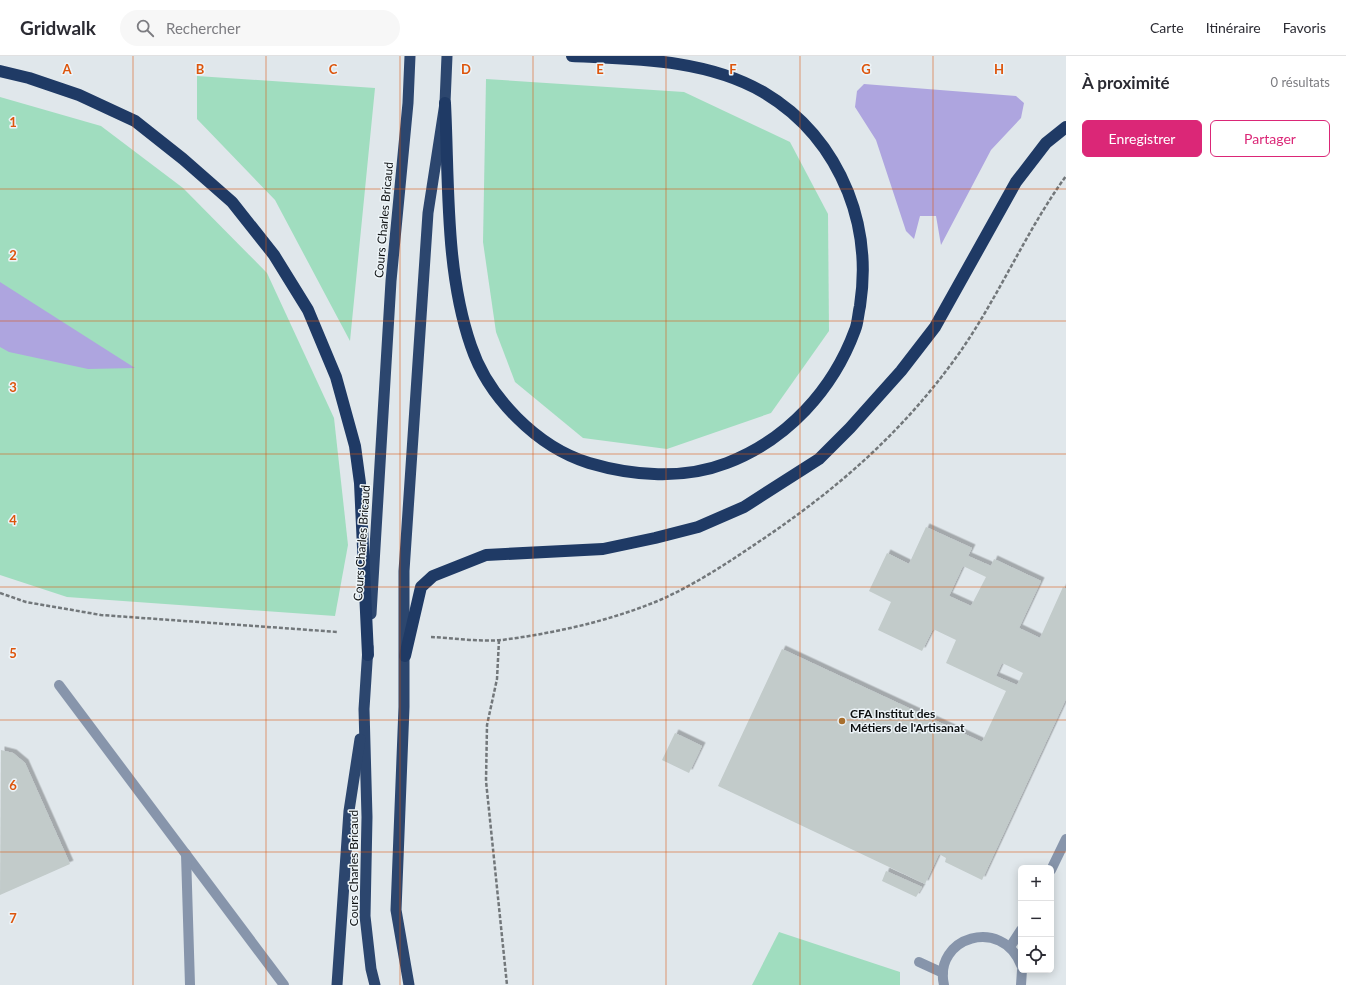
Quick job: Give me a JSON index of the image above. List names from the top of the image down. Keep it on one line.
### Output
{"streets":{"highway":["Cours Charles Bricaud"]},"places":["CFA Institut des Métiers de l'Artisanat"],"page":{"header":"Gridwalk","search":"Rechercher","nav":["Carte","Itinéraire","Favoris"],"heading":["À proximité","0 résultats"],"buttons":["Enregistrer","Partager"],"map_buttons":["+","−"]},"grid":{"columns":["A","B","C","D","E","F","G","H"],"rows":["1","2","3","4","5","6","7"]}}
